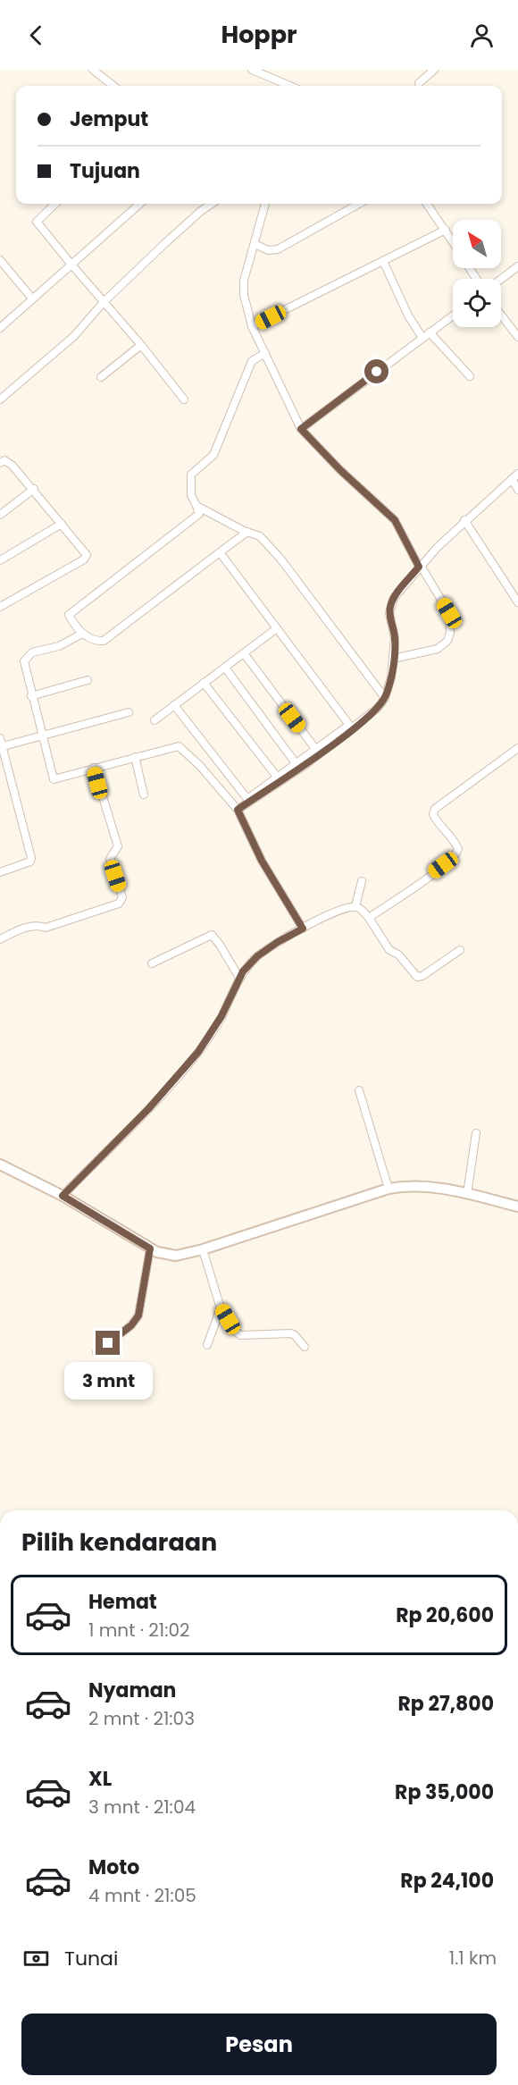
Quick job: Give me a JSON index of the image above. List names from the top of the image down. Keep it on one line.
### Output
{"north":"top left","page":{"header":"Hoppr","banner":["Jemput","Tujuan"],"bubble":"3 mnt","heading":"Pilih kendaraan","list":[{"name":"Hemat","note":"1 mnt · 21:02","value":"Rp 20,600"},{"name":"Nyaman","note":"2 mnt · 21:03","value":"Rp 27,800"},{"name":"XL","note":"3 mnt · 21:04","value":"Rp 35,000"},{"name":"Moto","note":"4 mnt · 21:05","value":"Rp 24,100"}],"pay":["Tunai","1.1 km"],"buttons":"Pesan"}}
